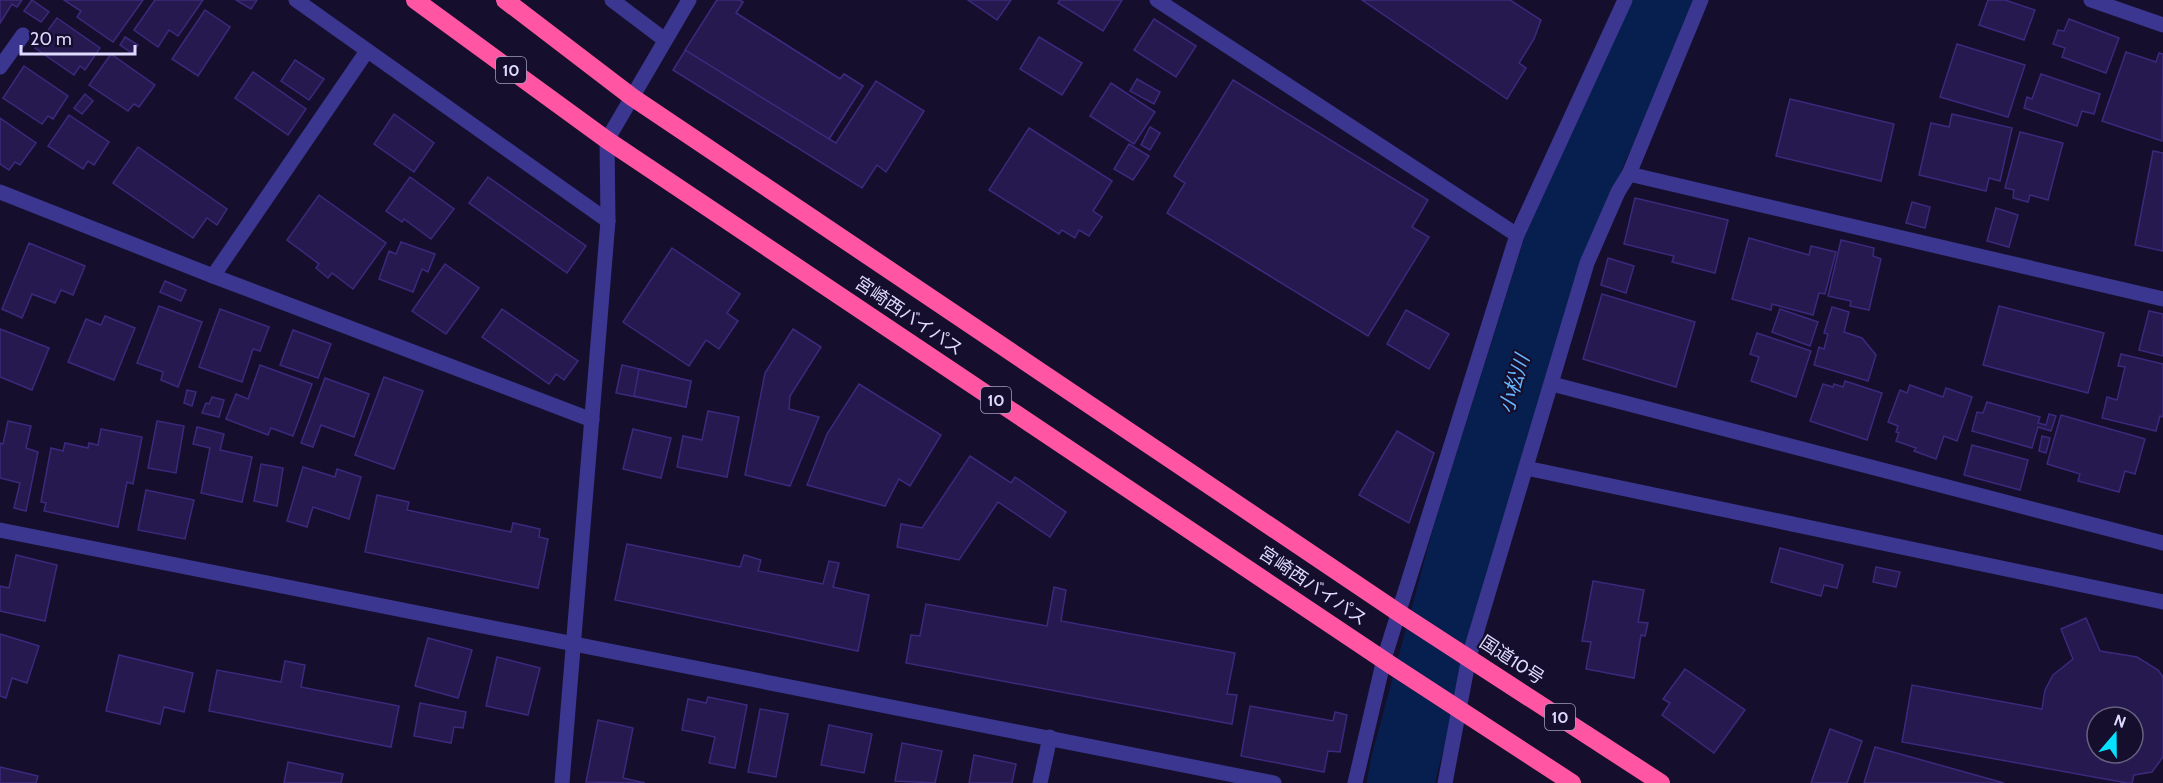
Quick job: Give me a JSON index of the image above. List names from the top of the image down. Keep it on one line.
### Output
{"streets":{"highway":["10","宮崎西バイパス","国道10号"]},"crossings":[["10","宮崎西バイパス"],["宮崎西バイパス","国道10号"]],"water":["小松川"],"scale_bar":"20 m","north":"top"}
